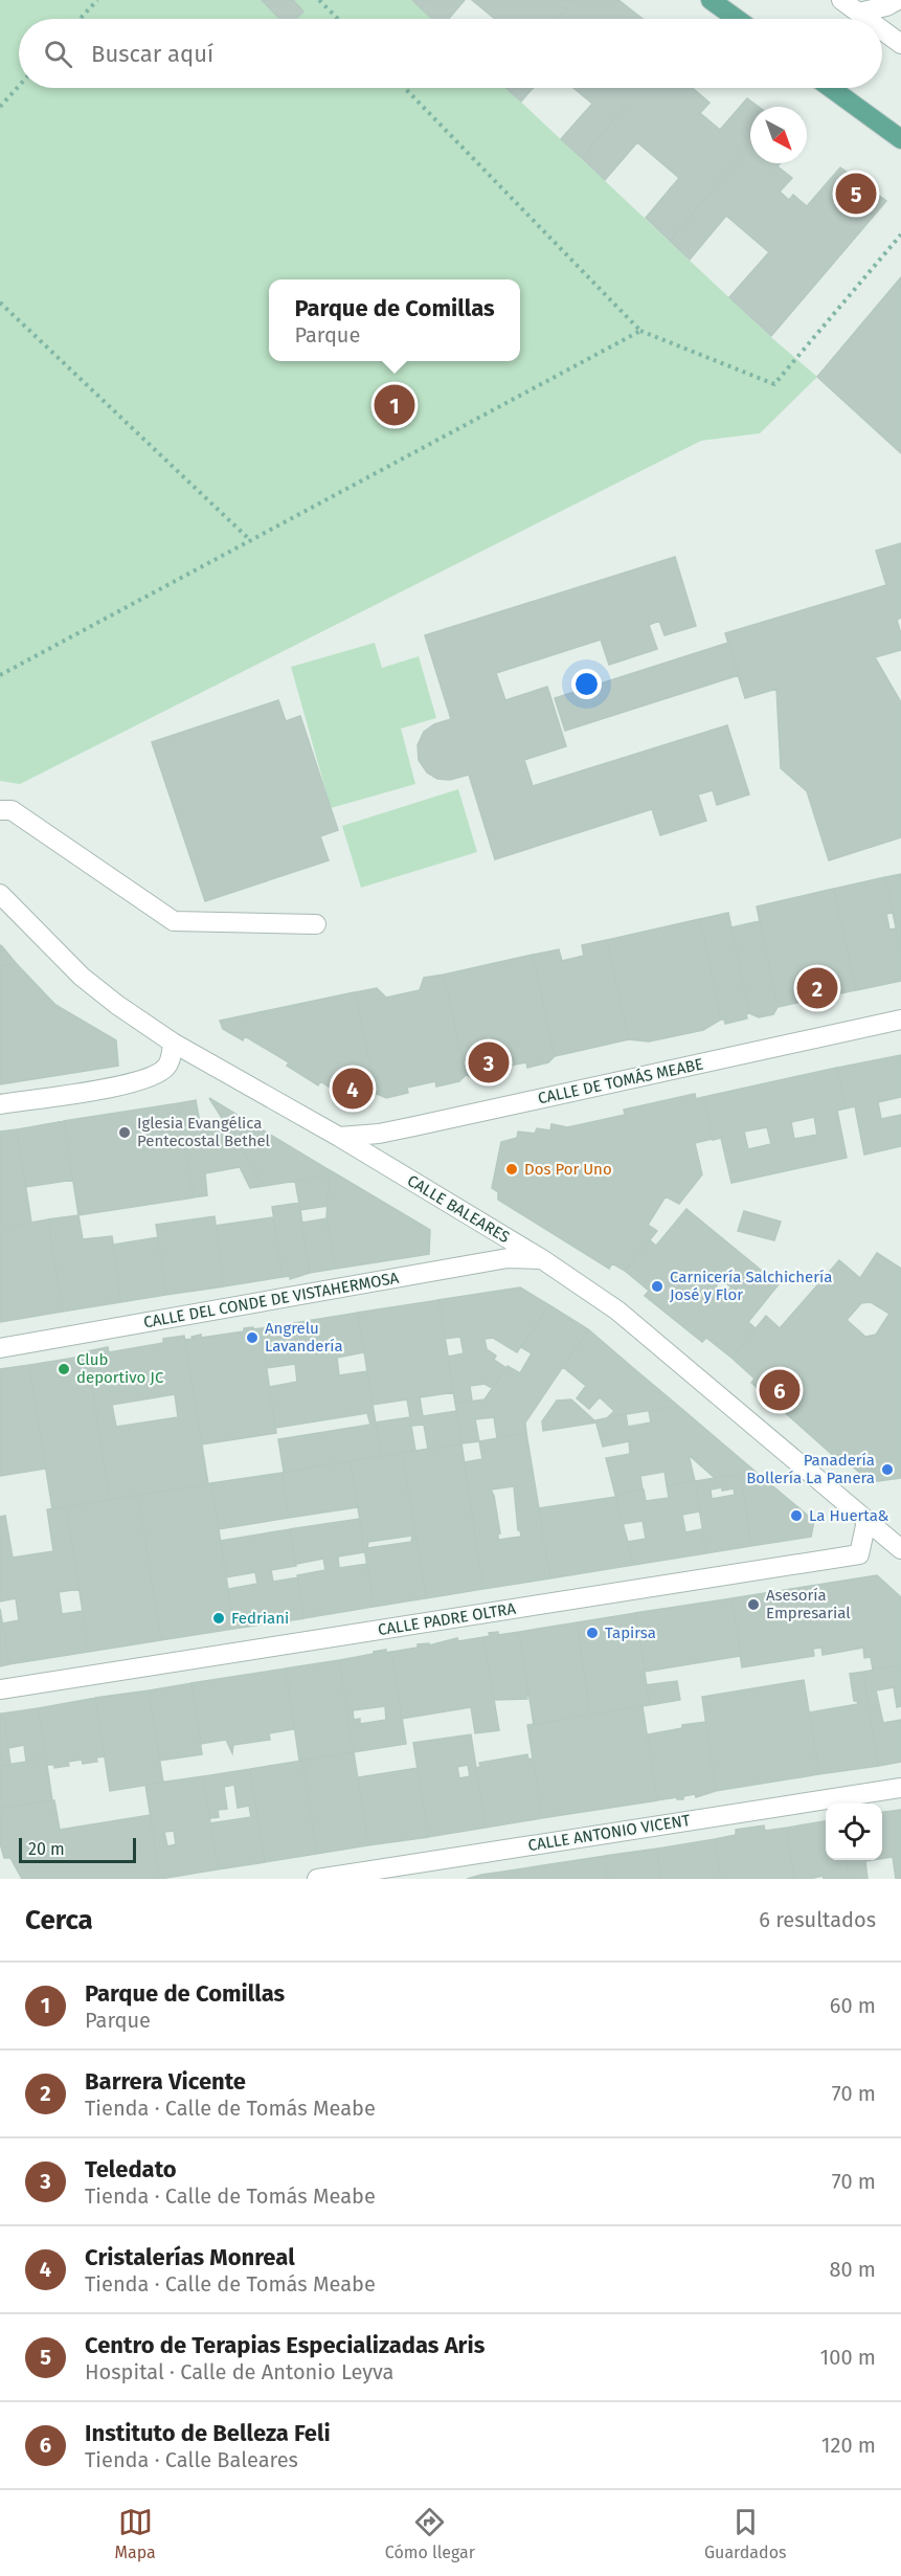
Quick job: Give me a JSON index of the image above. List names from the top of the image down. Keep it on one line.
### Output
{"streets":{"street":["CALLE DE TOMÁS MEABE","CALLE BALEARES","CALLE DEL CONDE DE VISTAHERMOSA","CALLE PADRE OLTRA","CALLE ANTONIO VICENT"]},"crossings":[["CALLE DE TOMÁS MEABE","CALLE BALEARES"],["CALLE BALEARES","CALLE DEL CONDE DE VISTAHERMOSA"],["CALLE BALEARES","CALLE PADRE OLTRA"]],"places":["Iglesia Evangélica Pentecostal Bethel","Dos Por Uno","Carnicería Salchichería José y Flor","Angrelu Lavandería","Club deportivo JC","Panadería Bollería La Panera","La Huerta&","Asesoría Empresarial","Fedriani","Tapirsa"],"scale_bar":"20 m","north":"bottom right","page":{"search":"Buscar aquí","pins":["5","1","2","3","4","6"],"popup":["Parque de Comillas","Parque"],"scale":"20 m","heading":["Cerca","6 resultados"],"list":[{"mark":"1","name":"Parque de Comillas","note":"Parque","value":"60 m"},{"mark":"2","name":"Barrera Vicente","note":"Tienda · Calle de Tomás Meabe","value":"70 m"},{"mark":"3","name":"Teledato","note":"Tienda · Calle de Tomás Meabe","value":"70 m"},{"mark":"4","name":"Cristalerías Monreal","note":"Tienda · Calle de Tomás Meabe","value":"80 m"},{"mark":"5","name":"Centro de Terapias Especializadas Aris","note":"Hospital · Calle de Antonio Leyva","value":"100 m"},{"mark":"6","name":"Instituto de Belleza Feli","note":"Tienda · Calle Baleares","value":"120 m"}],"nav":["Mapa","Cómo llegar","Guardados"]}}
